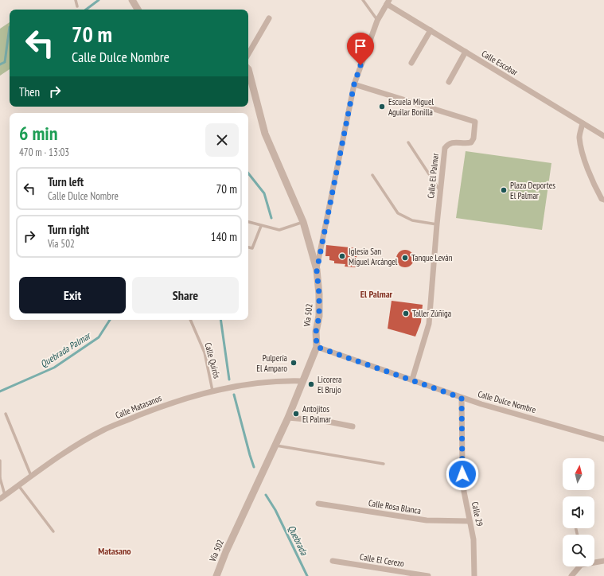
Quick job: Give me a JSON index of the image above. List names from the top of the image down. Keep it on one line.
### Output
{"streets":{"street":["Calle Escobar","Calle El Palmar","Vía 502","Calle Dulce Nombre","Calle Matasanos","Calle Rosa Blanca","Calle 29","Calle El Cerezo"],"lane":["Calle Quirós"]},"crossings":[["Calle El Palmar","Calle Dulce Nombre"],["Vía 502","Calle Dulce Nombre"],["Vía 502","Calle Matasanos"],["Calle Quirós","Calle Matasanos"],["Calle Dulce Nombre","Calle 29"],["Calle Rosa Blanca","Calle 29"]],"districts":["El Palmar","Matasano"],"water":["Quebrada Palmar","Quebrada"],"places":["Escuela Miguel Aguilar Bonilla","Plaza Deportes El Palmar","Iglesia San Miguel Arcángel","Tanque Leván","Taller Zúñiga","Pulpería El Amparo","Licorera El Brujo","Antojitos El Palmar"],"north":"top","page":{"turn":["70 m","Calle Dulce Nombre"],"then":"Then","heading":["6 min","470 m · 13:03"],"list":[{"name":"Turn left","note":"Calle Dulce Nombre","value":"70 m"},{"name":"Turn right","note":"Vía 502","value":"140 m"}],"buttons":["Exit","Share"]}}
